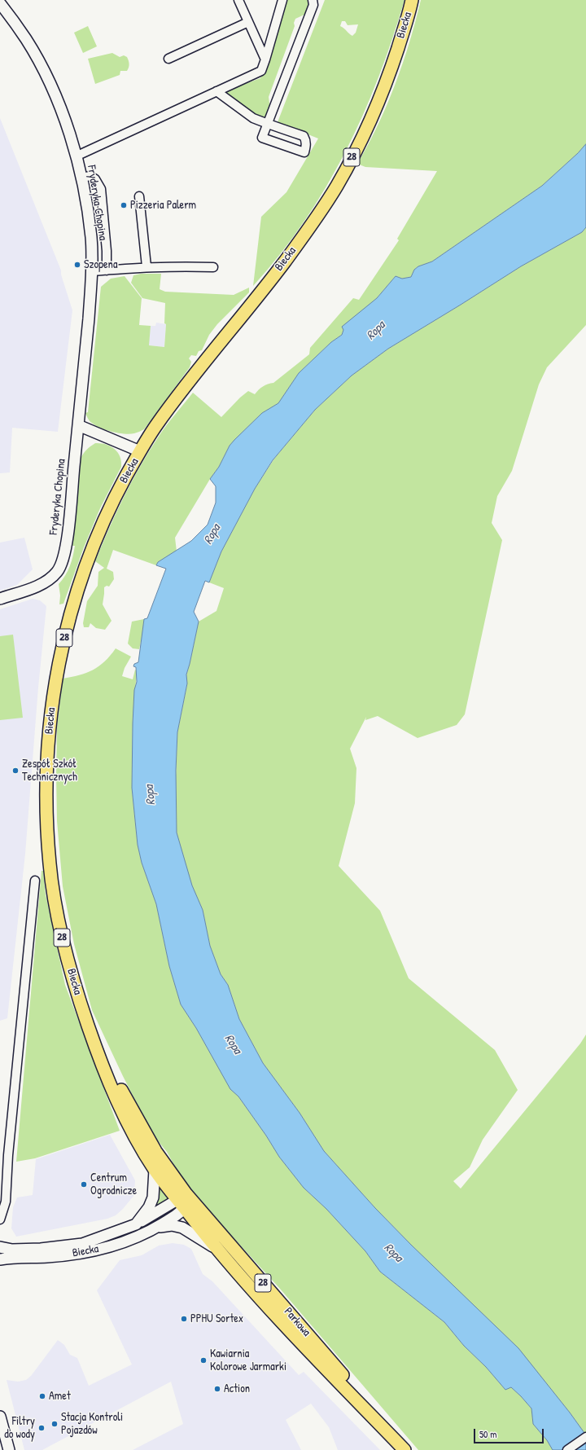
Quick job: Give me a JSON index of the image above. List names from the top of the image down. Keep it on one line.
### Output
{"streets":{"main road":["Biecka","28","Parkowa"],"street":["Fryderyka Chopina"]},"crossings":[["Biecka","28"],["Biecka","Parkowa"],["28","Parkowa"]],"water":["Ropa"],"places":["Pizzeria Palerm","Szopena","Zespół Szkół Technicznych","Centrum Ogrodnicze","PPHU Sortex","Kawiarnia Kolorowe Jarmarki","Action","Amet","Stacja Kontroli Pojazdów","Filtry do wody"],"scale_bar":"50 m"}
